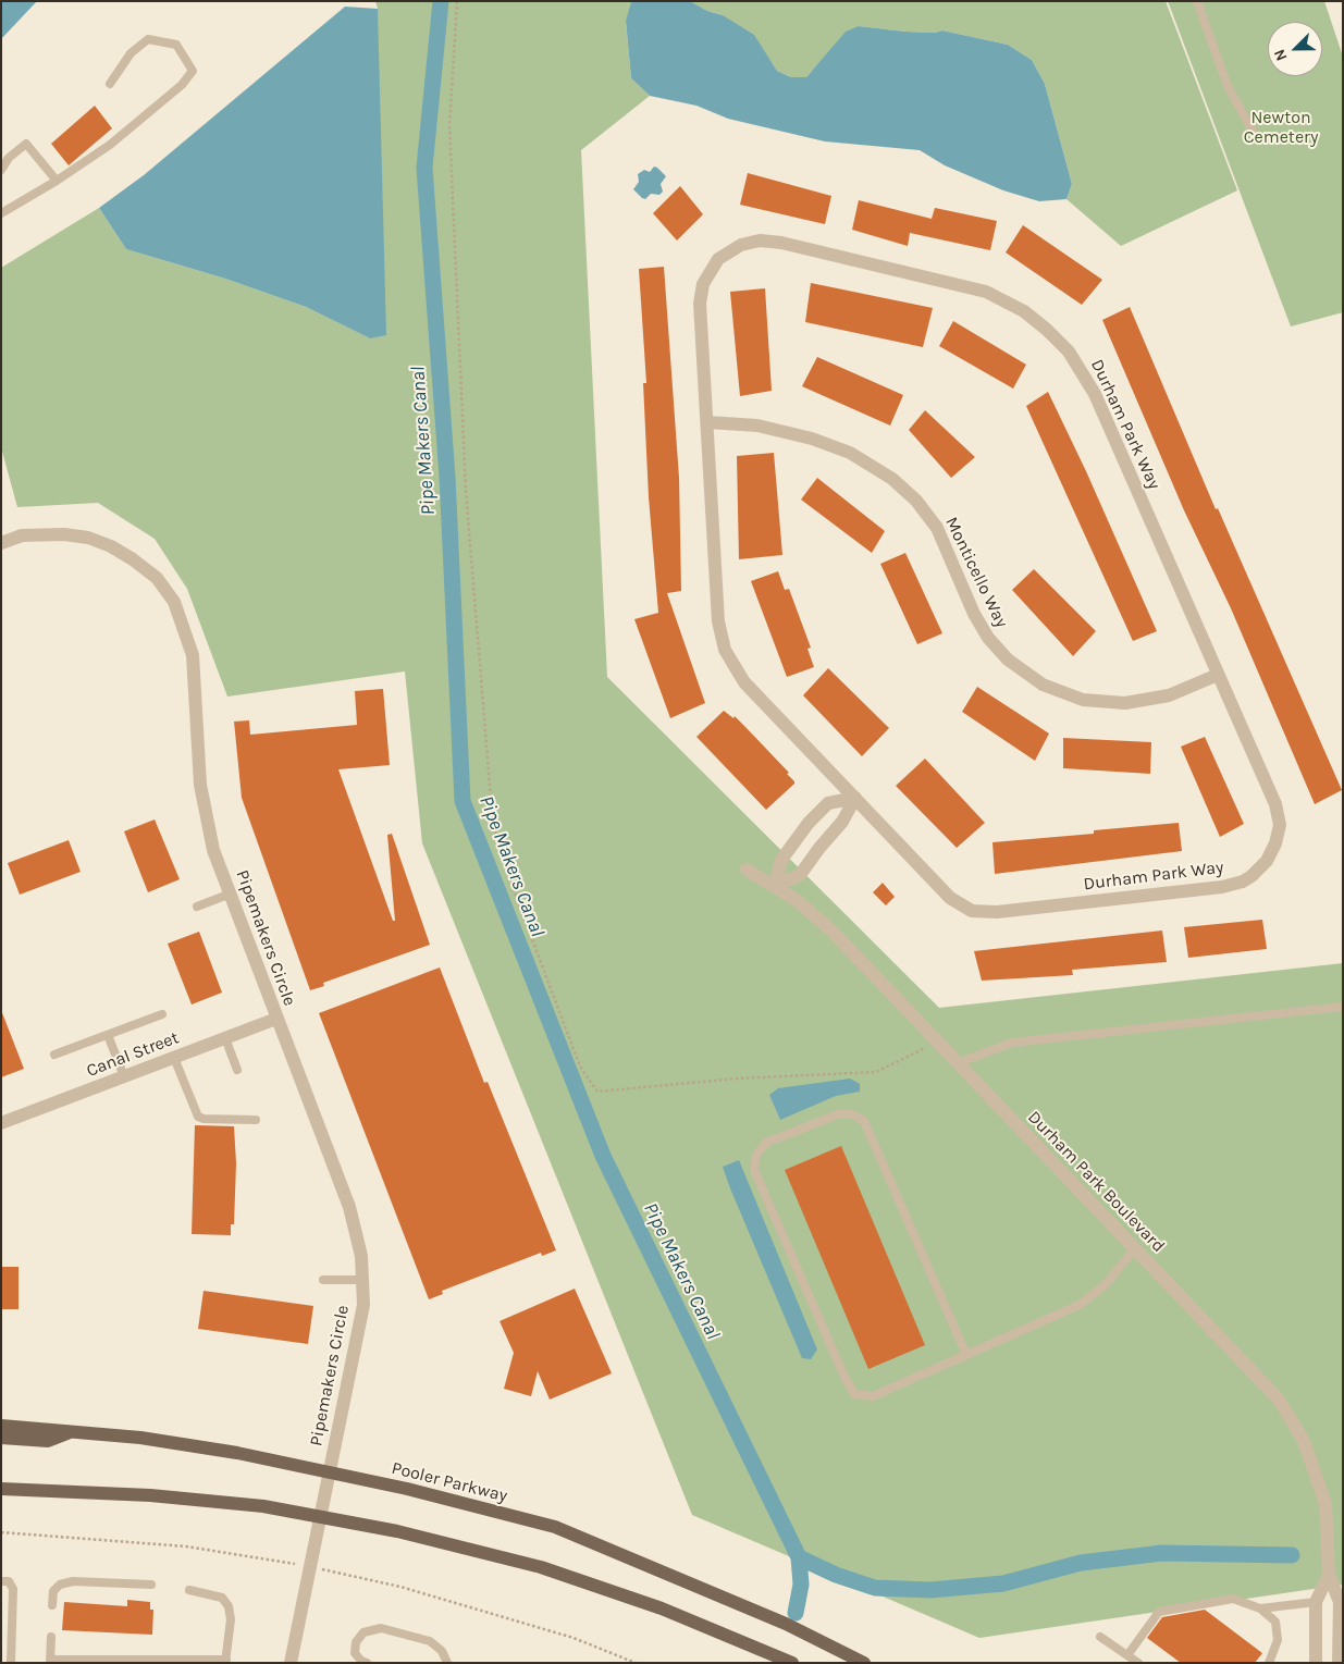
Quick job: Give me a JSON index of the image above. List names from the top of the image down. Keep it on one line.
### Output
{"streets":{"main road":["Pooler Parkway"],"street":["Durham Park Way","Monticello Way","Pipemakers Circle","Canal Street","Durham Park Boulevard"]},"crossings":[["Durham Park Way","Monticello Way"],["Pipemakers Circle","Canal Street"],["Pipemakers Circle","Pooler Parkway"]],"water":["Pipe Makers Canal"],"parks":["Newton Cemetery"],"north":"bottom left"}
